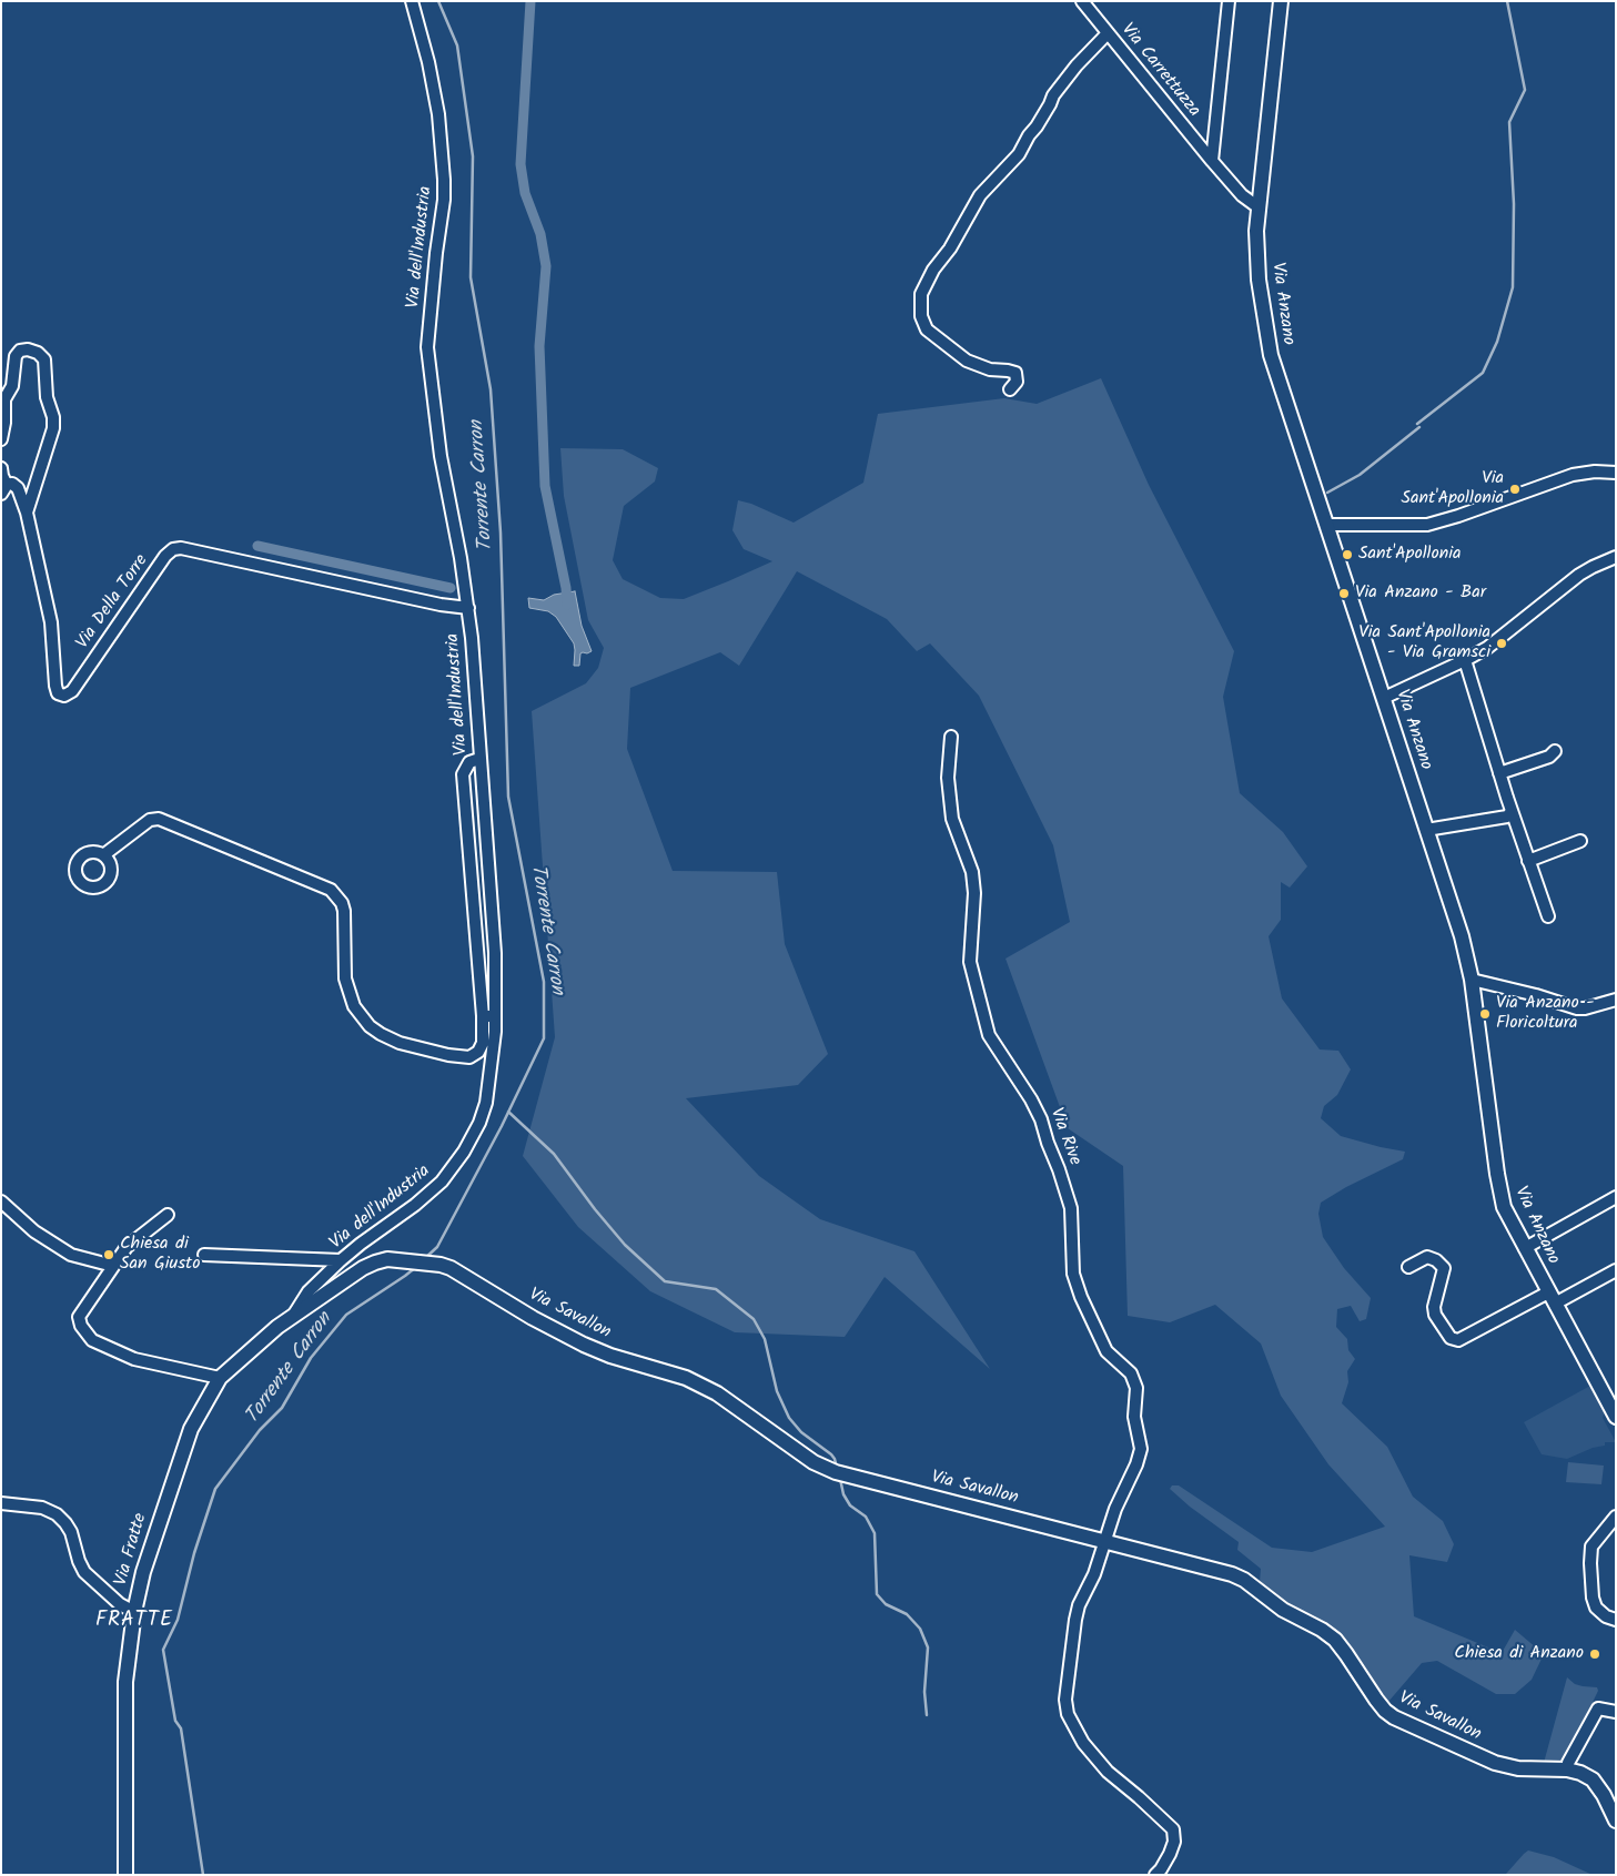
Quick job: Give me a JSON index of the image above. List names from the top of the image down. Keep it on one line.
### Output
{"streets":{"main road":["Via Anzano","Via Savallon","Via Fratte"],"street":["Via Carrettuzza","Via dell'Industria","Via Della Torre","Via Rive"]},"crossings":[["Via Carrettuzza","Via Anzano"],["Via dell'Industria","Via Della Torre"],["Via dell'Industria","Via Savallon"],["Via dell'Industria","Via Fratte"],["Via Rive","Via Savallon"],["Via Savallon","Via Fratte"]],"districts":["FRATTE"],"water":["Torrente Carron"],"places":["Via Sant'Apollonia","Sant'Apollonia","Via Anzano - Bar","Via Sant'Apollonia - Via Gramsci","Via Anzano - Floricoltura","Chiesa di San Giusto","Chiesa di Anzano"]}
